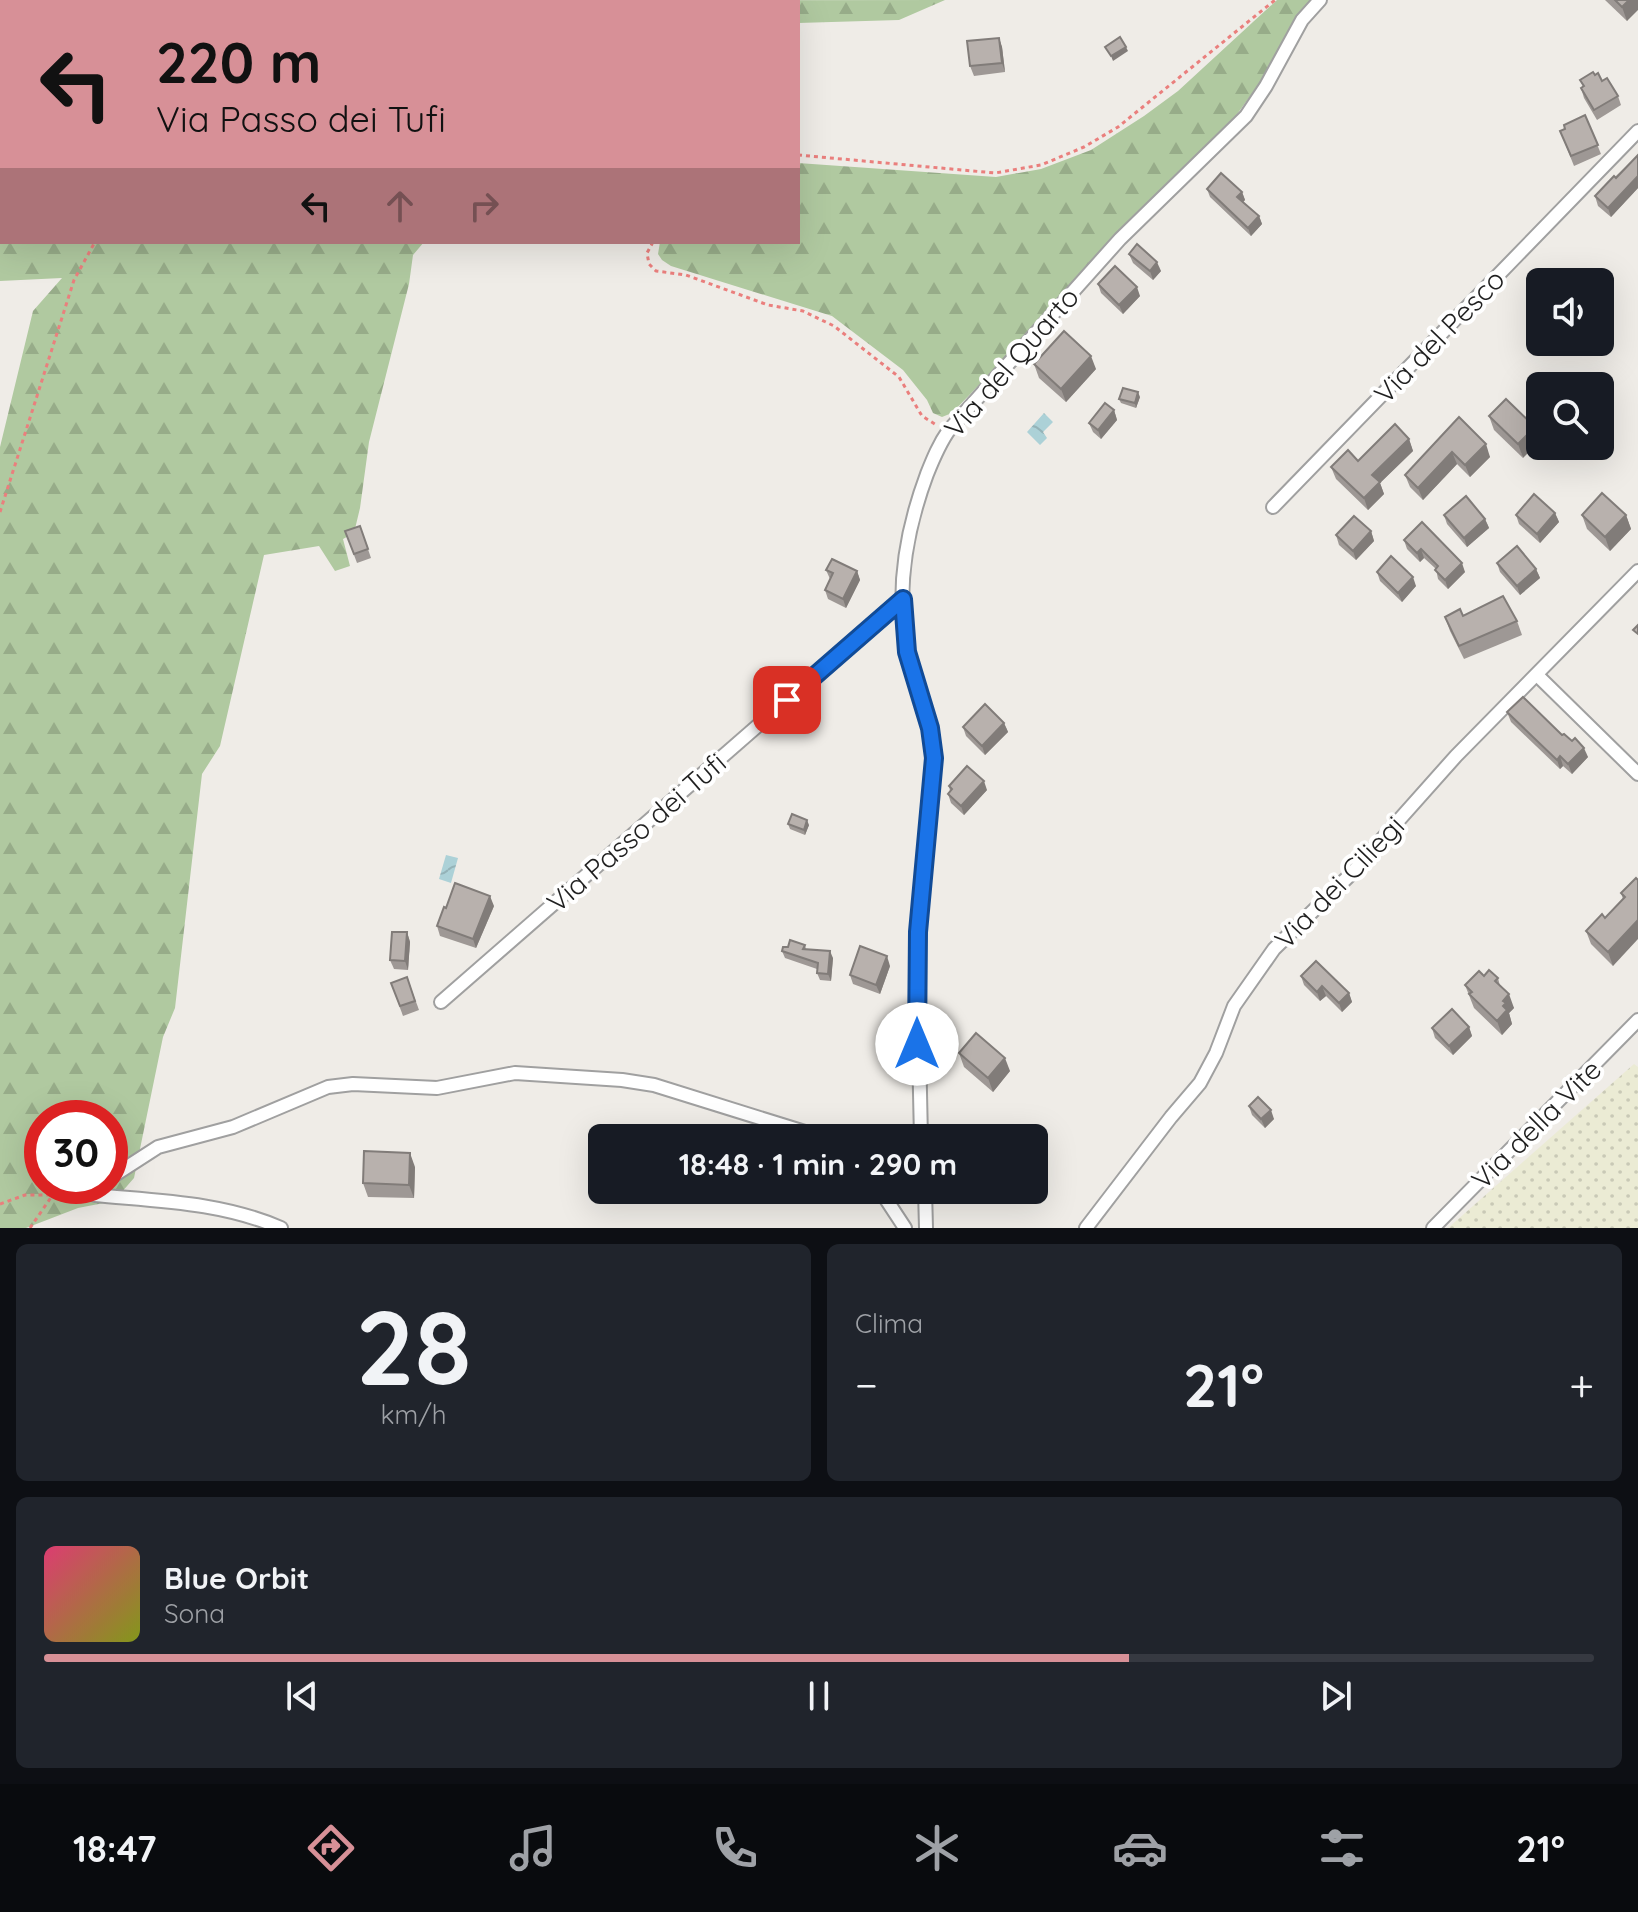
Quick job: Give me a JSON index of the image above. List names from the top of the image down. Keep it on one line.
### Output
{"streets":{"street":["Via del Pesco","Via del Quarto","Via Passo dei Tufi","Via dei Ciliegi","Via della Vite"]},"crossings":[["Via del Quarto","Via Passo dei Tufi"]],"page":{"turn":["220 m","Via Passo dei Tufi"],"limit":"30","trip":"18:48 · 1 min · 290 m","tile":[["28","km/h"],"Clima"],"heat":["−","21°","+"],"song":["Blue Orbit","Sona"],"tabs":["18:47","21°"]}}
